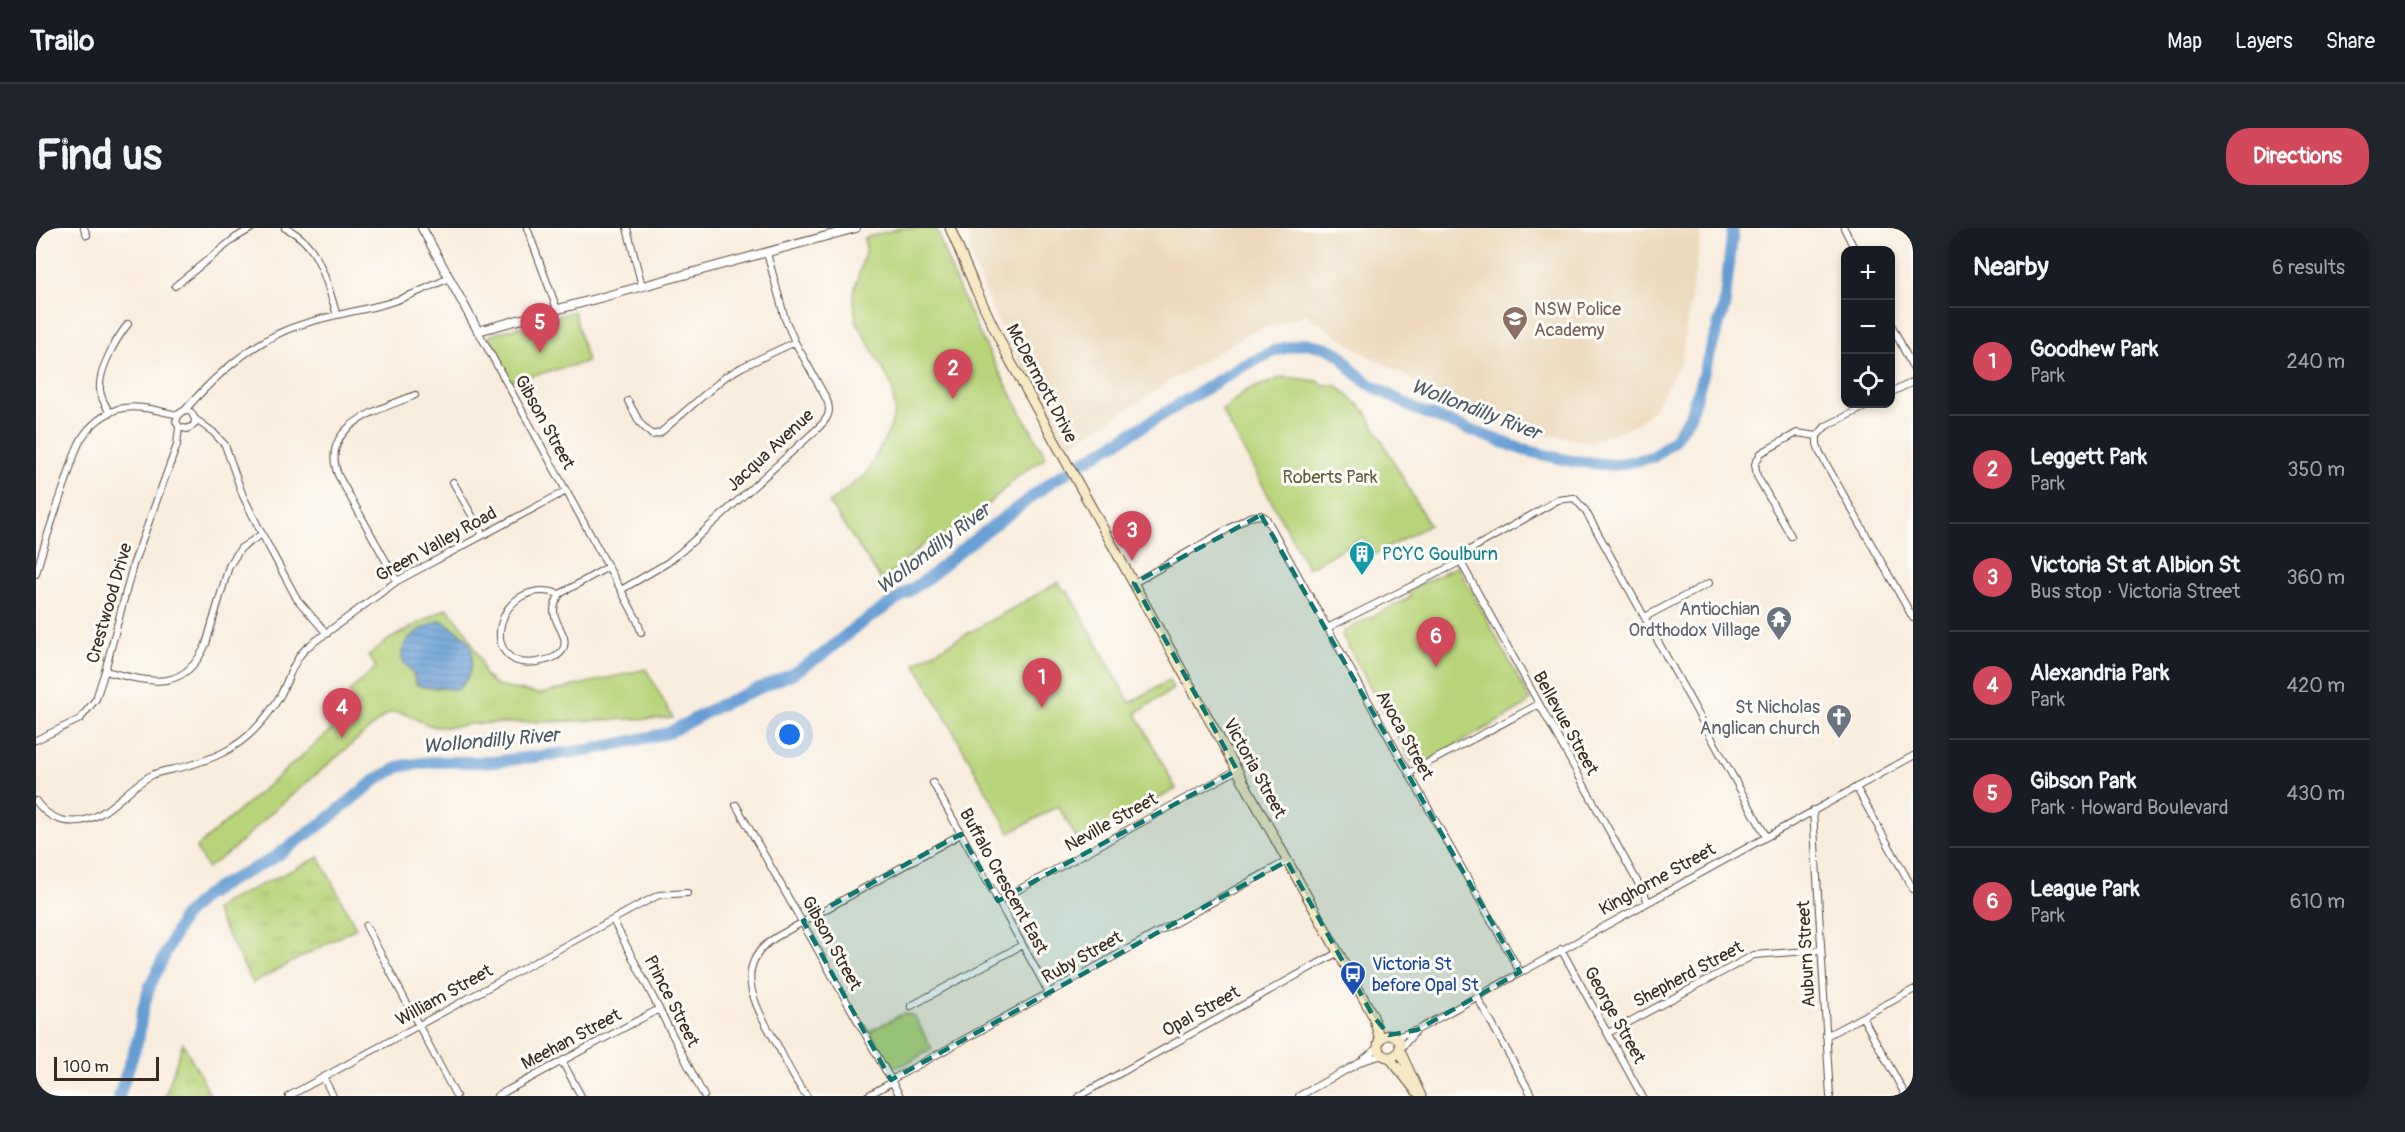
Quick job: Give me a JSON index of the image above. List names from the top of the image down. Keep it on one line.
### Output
{"streets":{"main road":["McDermott Drive","Victoria Street"],"street":["Gibson Street","Jacqua Avenue","Green Valley Road","Crestwood Drive","Bellevue Street","Avoca Street","Neville Street","Kinghorne Street","Buffalo Crescent East","Auburn Street","Ruby Street","Shepherd Street","William Street","Prince Street","Opal Street","George Street","Meehan Street"]},"crossings":[["McDermott Drive","Victoria Street"],["Gibson Street","Jacqua Avenue"],["Gibson Street","Green Valley Road"],["Gibson Street","Ruby Street"],["Bellevue Street","Kinghorne Street"],["Avoca Street","Victoria Street"],["Avoca Street","Kinghorne Street"],["Victoria Street","Neville Street"],["Victoria Street","Kinghorne Street"],["Victoria Street","Ruby Street"],["Victoria Street","Opal Street"],["Neville Street","Buffalo Crescent East"],["Kinghorne Street","Auburn Street"],["Kinghorne Street","George Street"],["Buffalo Crescent East","Ruby Street"],["Auburn Street","Shepherd Street"],["Shepherd Street","George Street"],["William Street","Prince Street"],["Prince Street","Meehan Street"]],"water":["Wollondilly River"],"parks":["Roberts Park"],"places":{"school or university":["NSW Police Academy"],"building":["PCYC Goulburn"],"temple":["Antiochian Ordthodox Village"],"church":["St Nicholas Anglican church"],"bus stop":["Victoria St before Opal St"]},"scale_bar":"100 m","page":{"header":"Trailo","nav":["Map","Layers","Share"],"buttons":"Directions","title":"Find us","heading":["Nearby","6 results"],"map_buttons":["+","−"],"pins":["5","2","3","6","1","4"],"list":[{"mark":"1","name":"Goodhew Park","note":"Park","value":"240 m"},{"mark":"2","name":"Leggett Park","note":"Park","value":"350 m"},{"mark":"3","name":"Victoria St at Albion St","note":"Bus stop · Victoria Street","value":"360 m"},{"mark":"4","name":"Alexandria Park","note":"Park","value":"420 m"},{"mark":"5","name":"Gibson Park","note":"Park · Howard Boulevard","value":"430 m"},{"mark":"6","name":"League Park","note":"Park","value":"610 m"}],"scale":"100 m"}}
